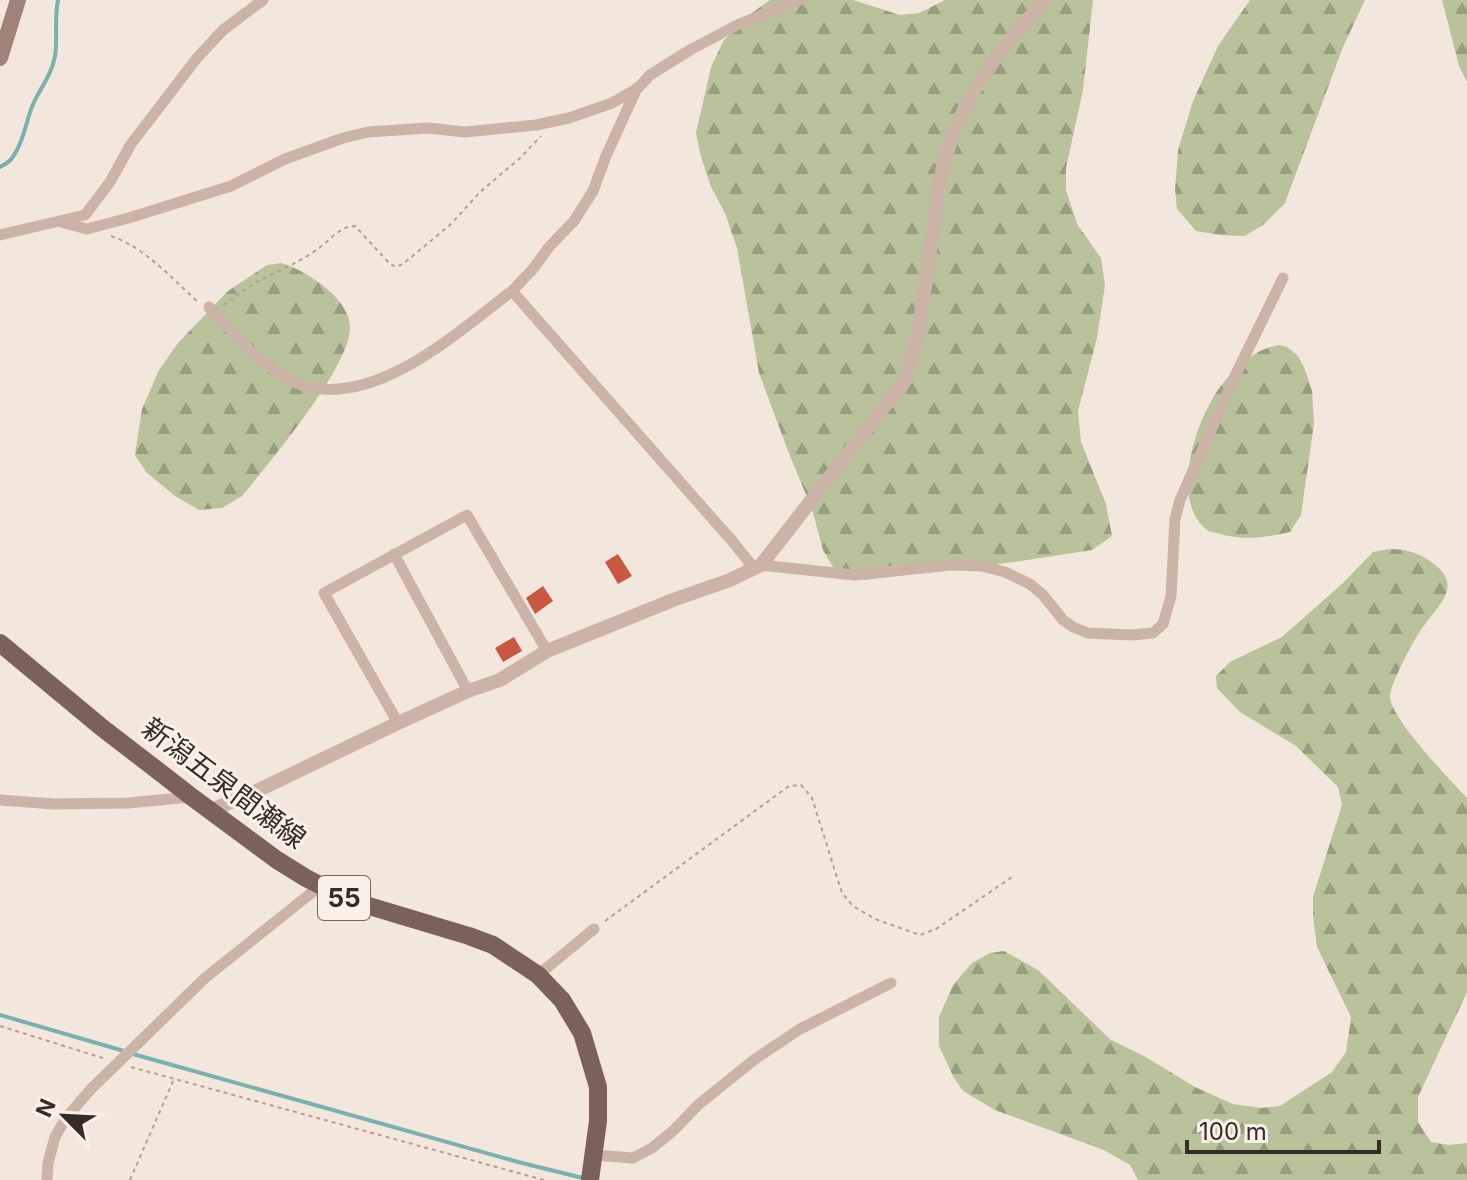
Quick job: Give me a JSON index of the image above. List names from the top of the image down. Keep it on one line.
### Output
{"streets":{"main road":["新潟五泉間瀬線","55"]},"scale_bar":"100 m","north":"top left"}
